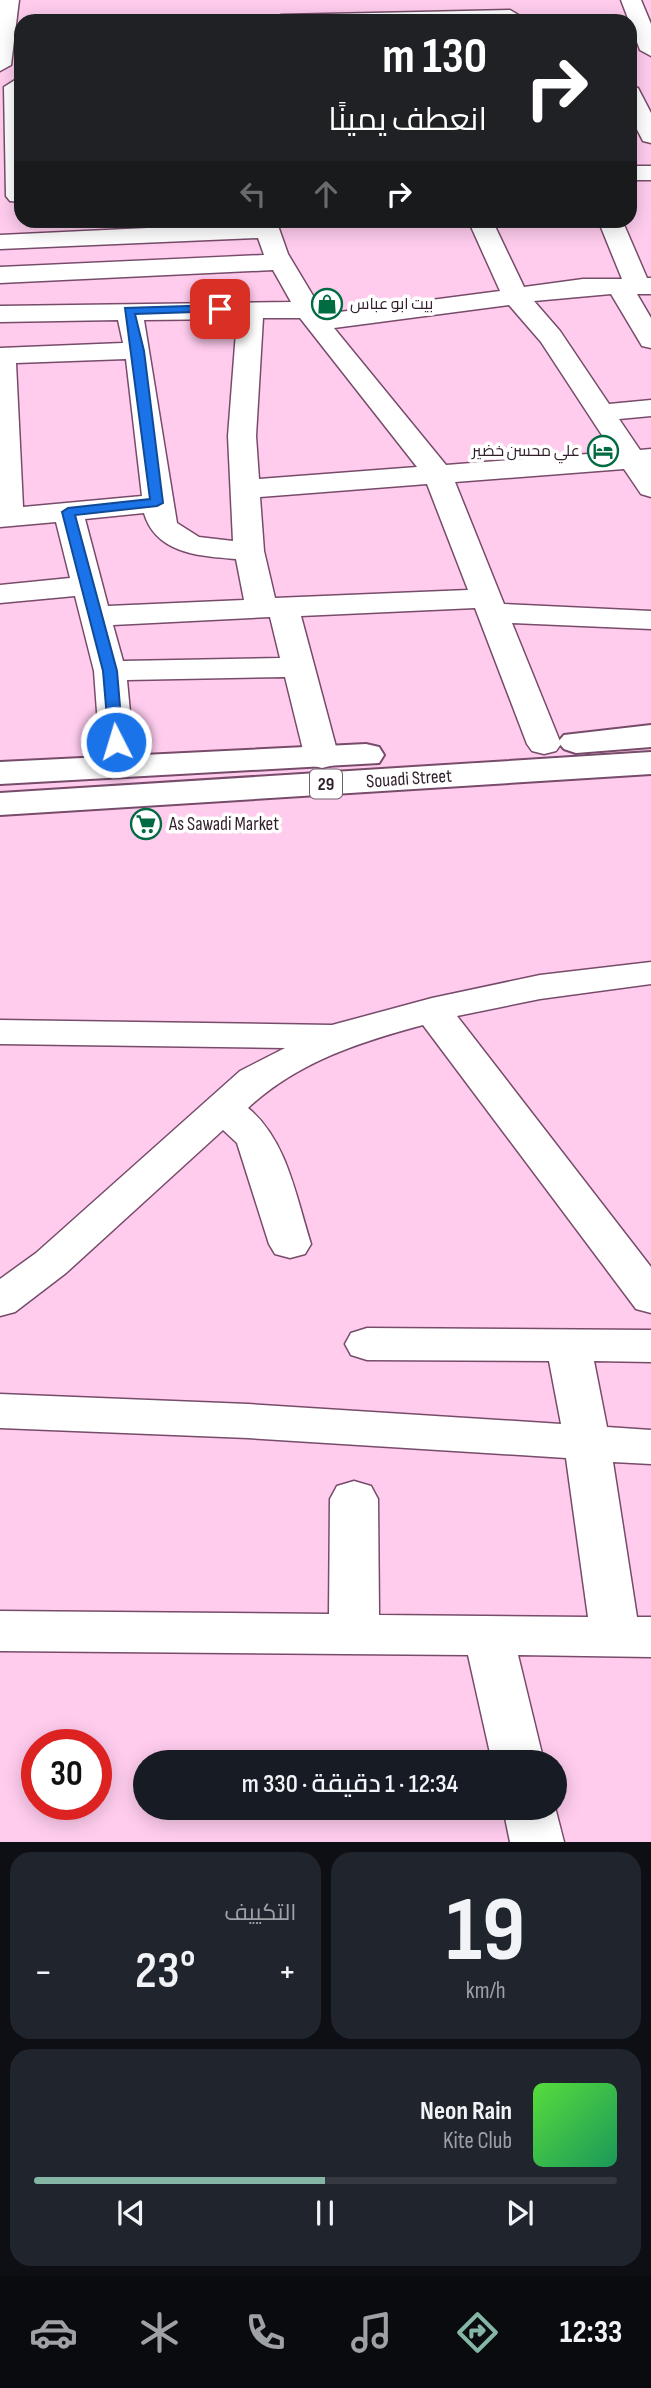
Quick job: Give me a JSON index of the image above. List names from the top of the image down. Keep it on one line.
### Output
{"streets":{"main road":["Souadi Street","29"]},"places":{"shop":["بيت ابو عباس"],"hotel":["علي محسن خضير"],"supermarket":["As Sawadi Market"]},"page":{"turn":["130 m","انعطف يمينًا"],"limit":"30","trip":"12:34 · 1 دقيقة · 330 m","tile":[["19","km/h"],"التكييف"],"heat":["−","23°","+"],"song":["Neon Rain","Kite Club"],"tabs":"12:33"}}
